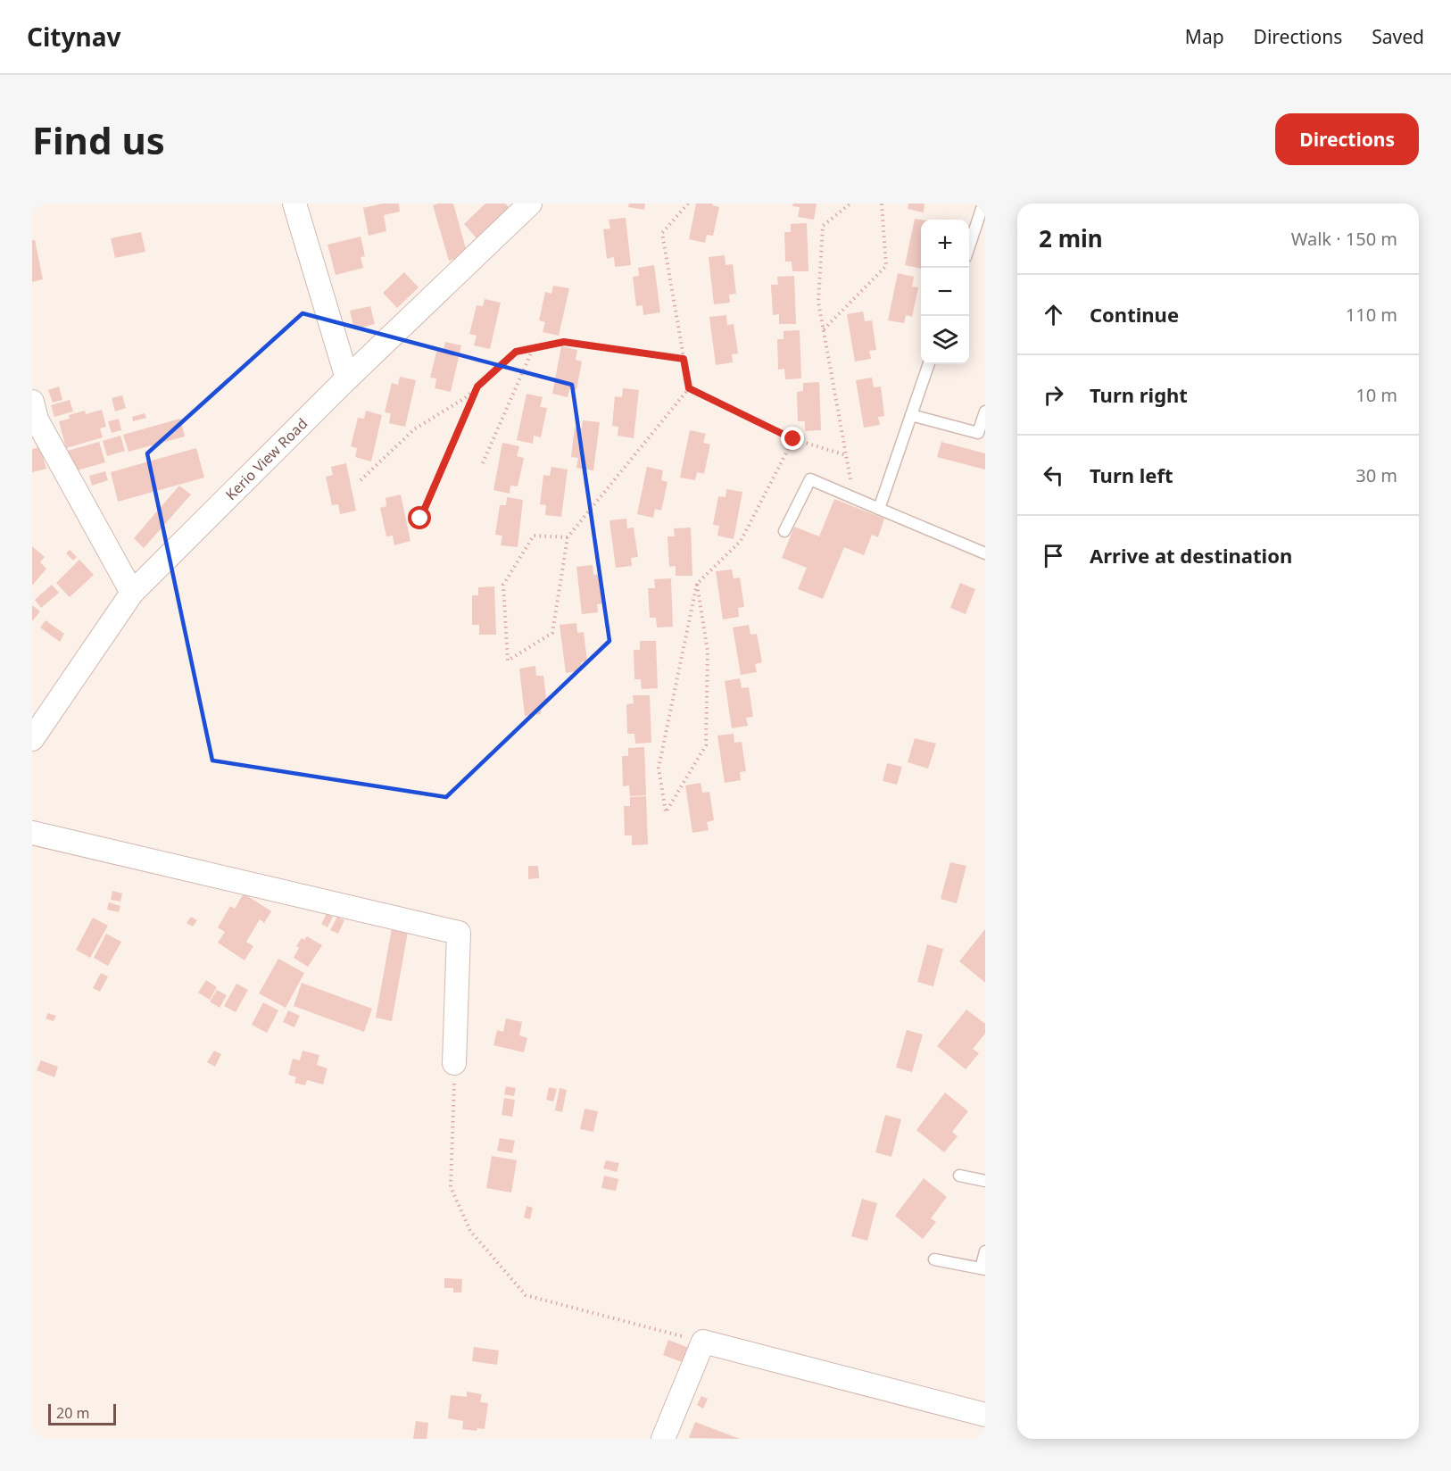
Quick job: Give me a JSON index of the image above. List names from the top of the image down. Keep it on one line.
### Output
{"streets":{"street":["Kerio View Road"]},"scale_bar":"20 m","page":{"header":"Citynav","nav":["Map","Directions","Saved"],"buttons":"Directions","title":"Find us","heading":["2 min","Walk · 150 m"],"map_buttons":["+","−"],"list":[["Continue","110 m"],["Turn right","10 m"],["Turn left","30 m"],"Arrive at destination"],"scale":"20 m"}}
